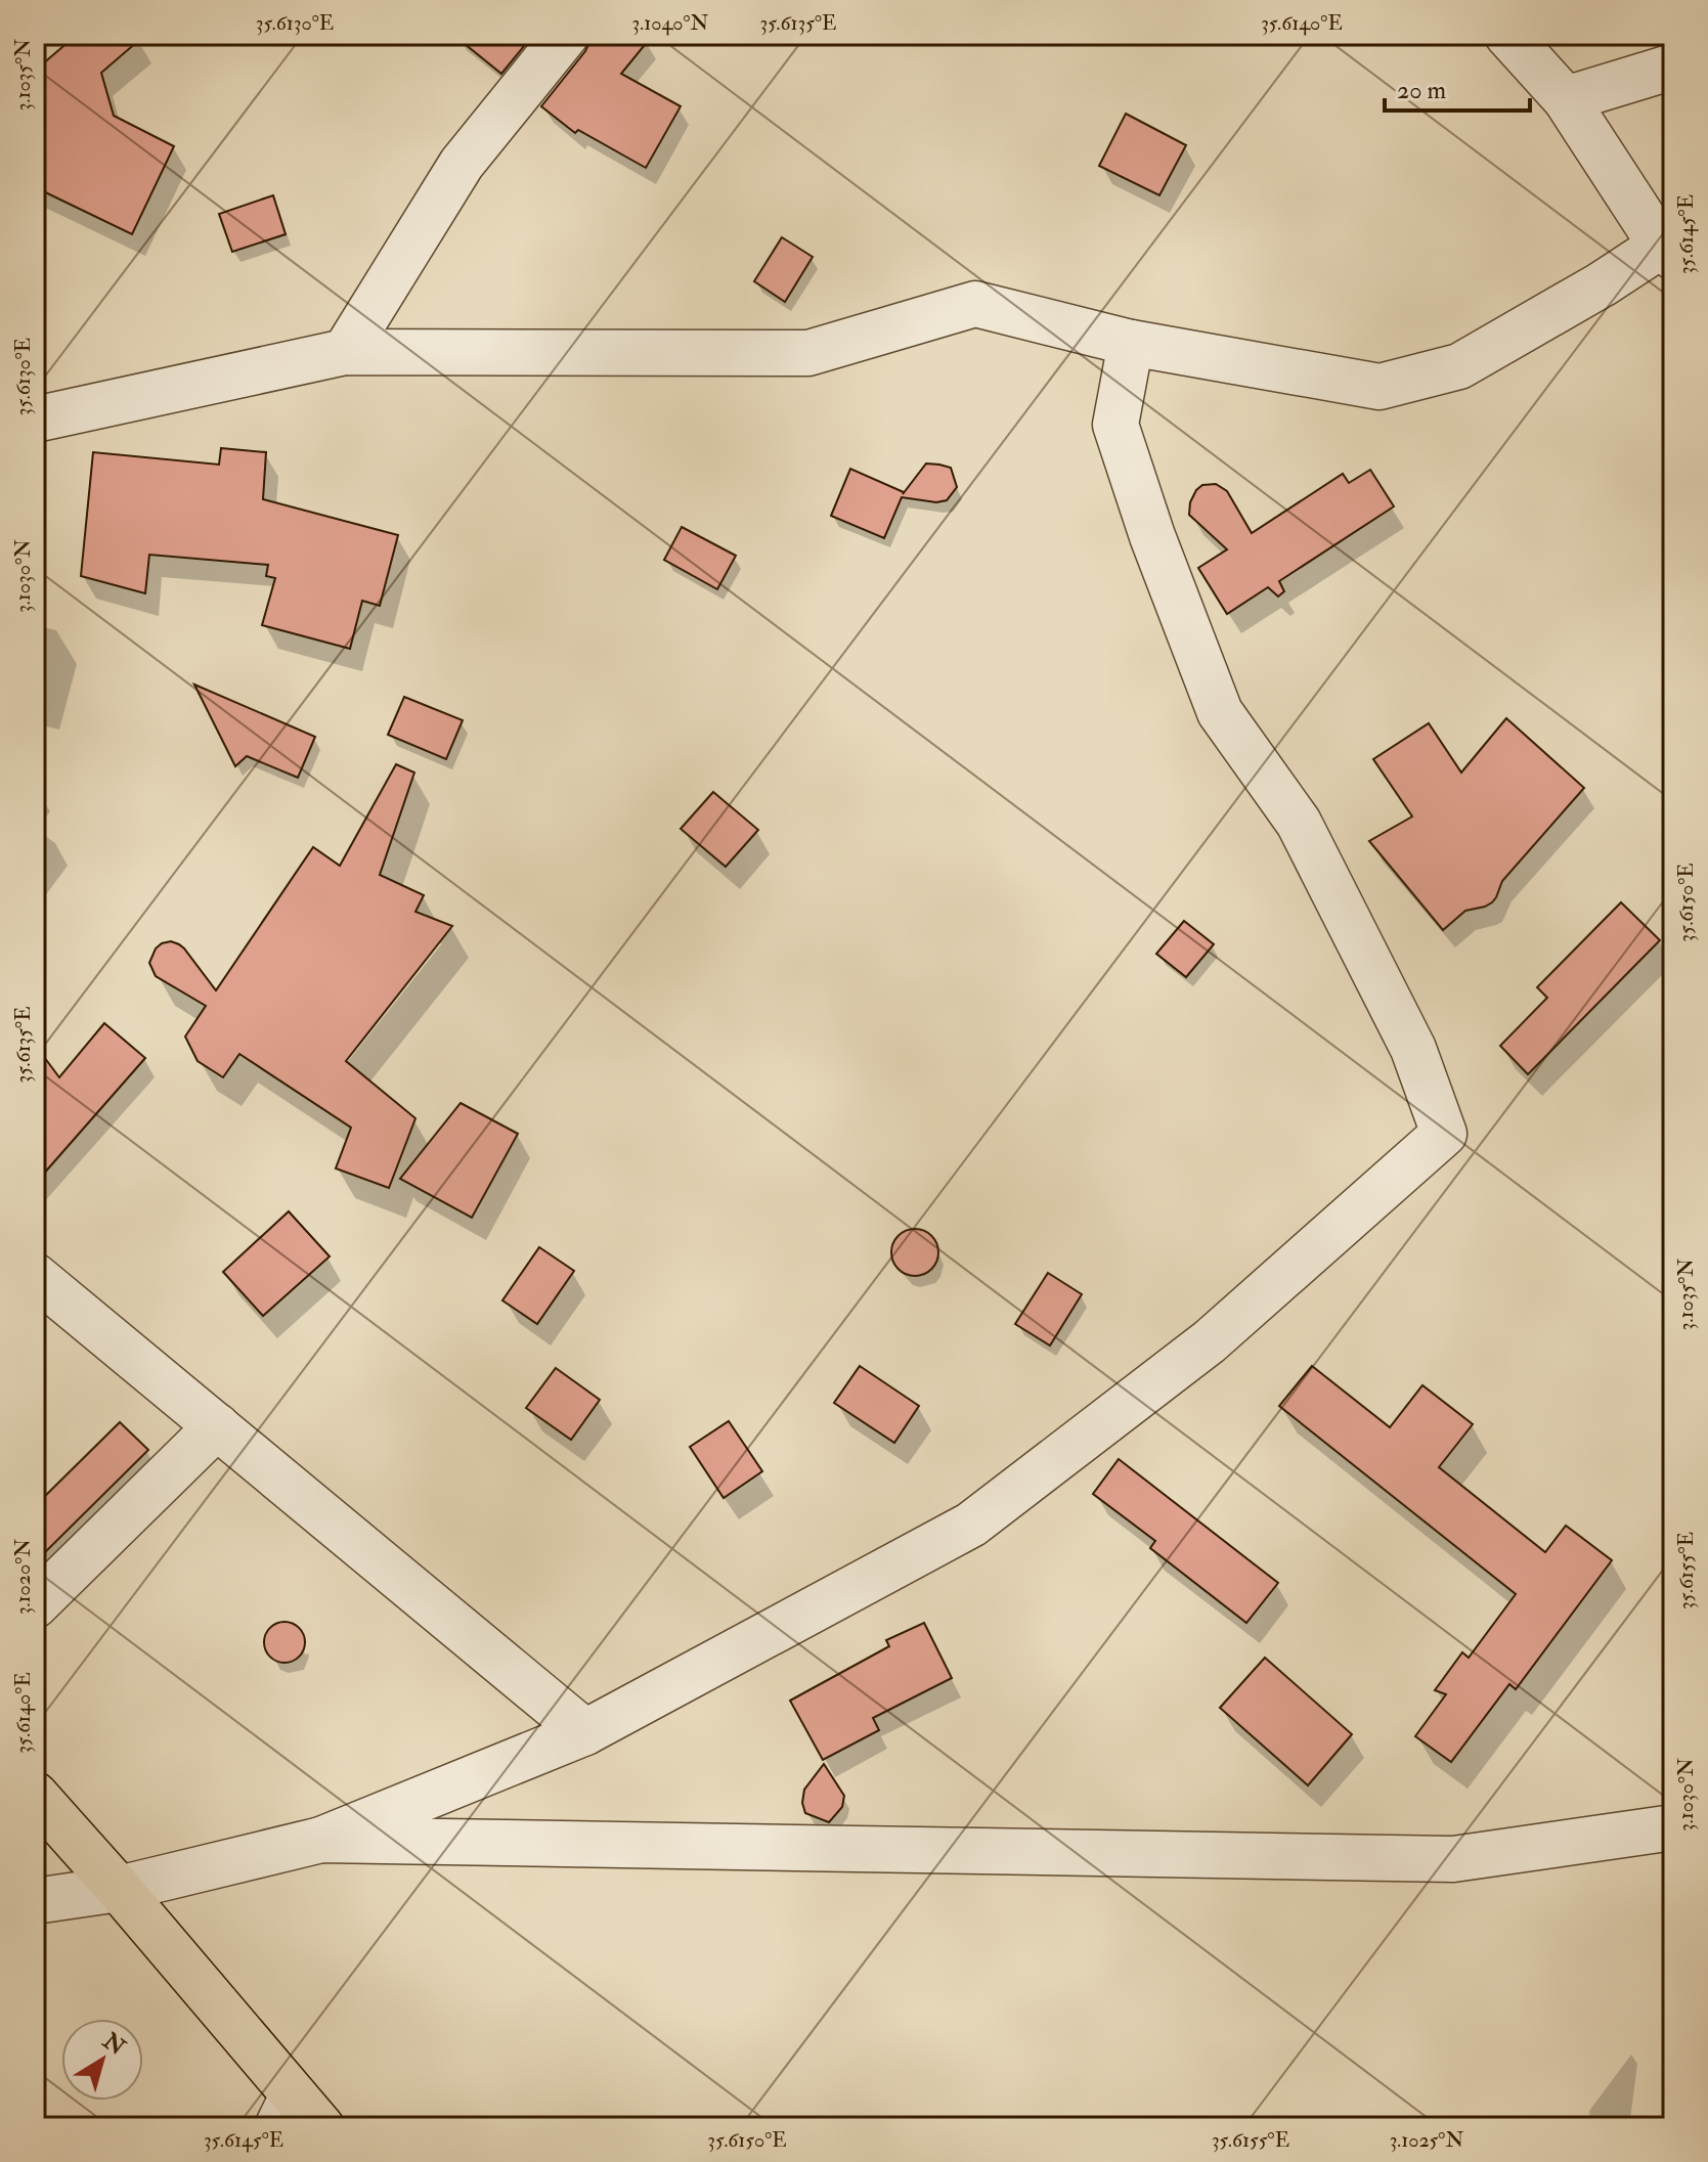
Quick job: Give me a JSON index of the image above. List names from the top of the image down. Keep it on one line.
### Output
{"scale_bar":"20 m","north":"top right","coordinates":["35.6130°E","3.1040°N","35.6135°E","35.6140°E","3.1035°N","35.6145°E","3.1030°N","35.6150°E","35.6155°E","3.1020°N","3.1025°N"]}
